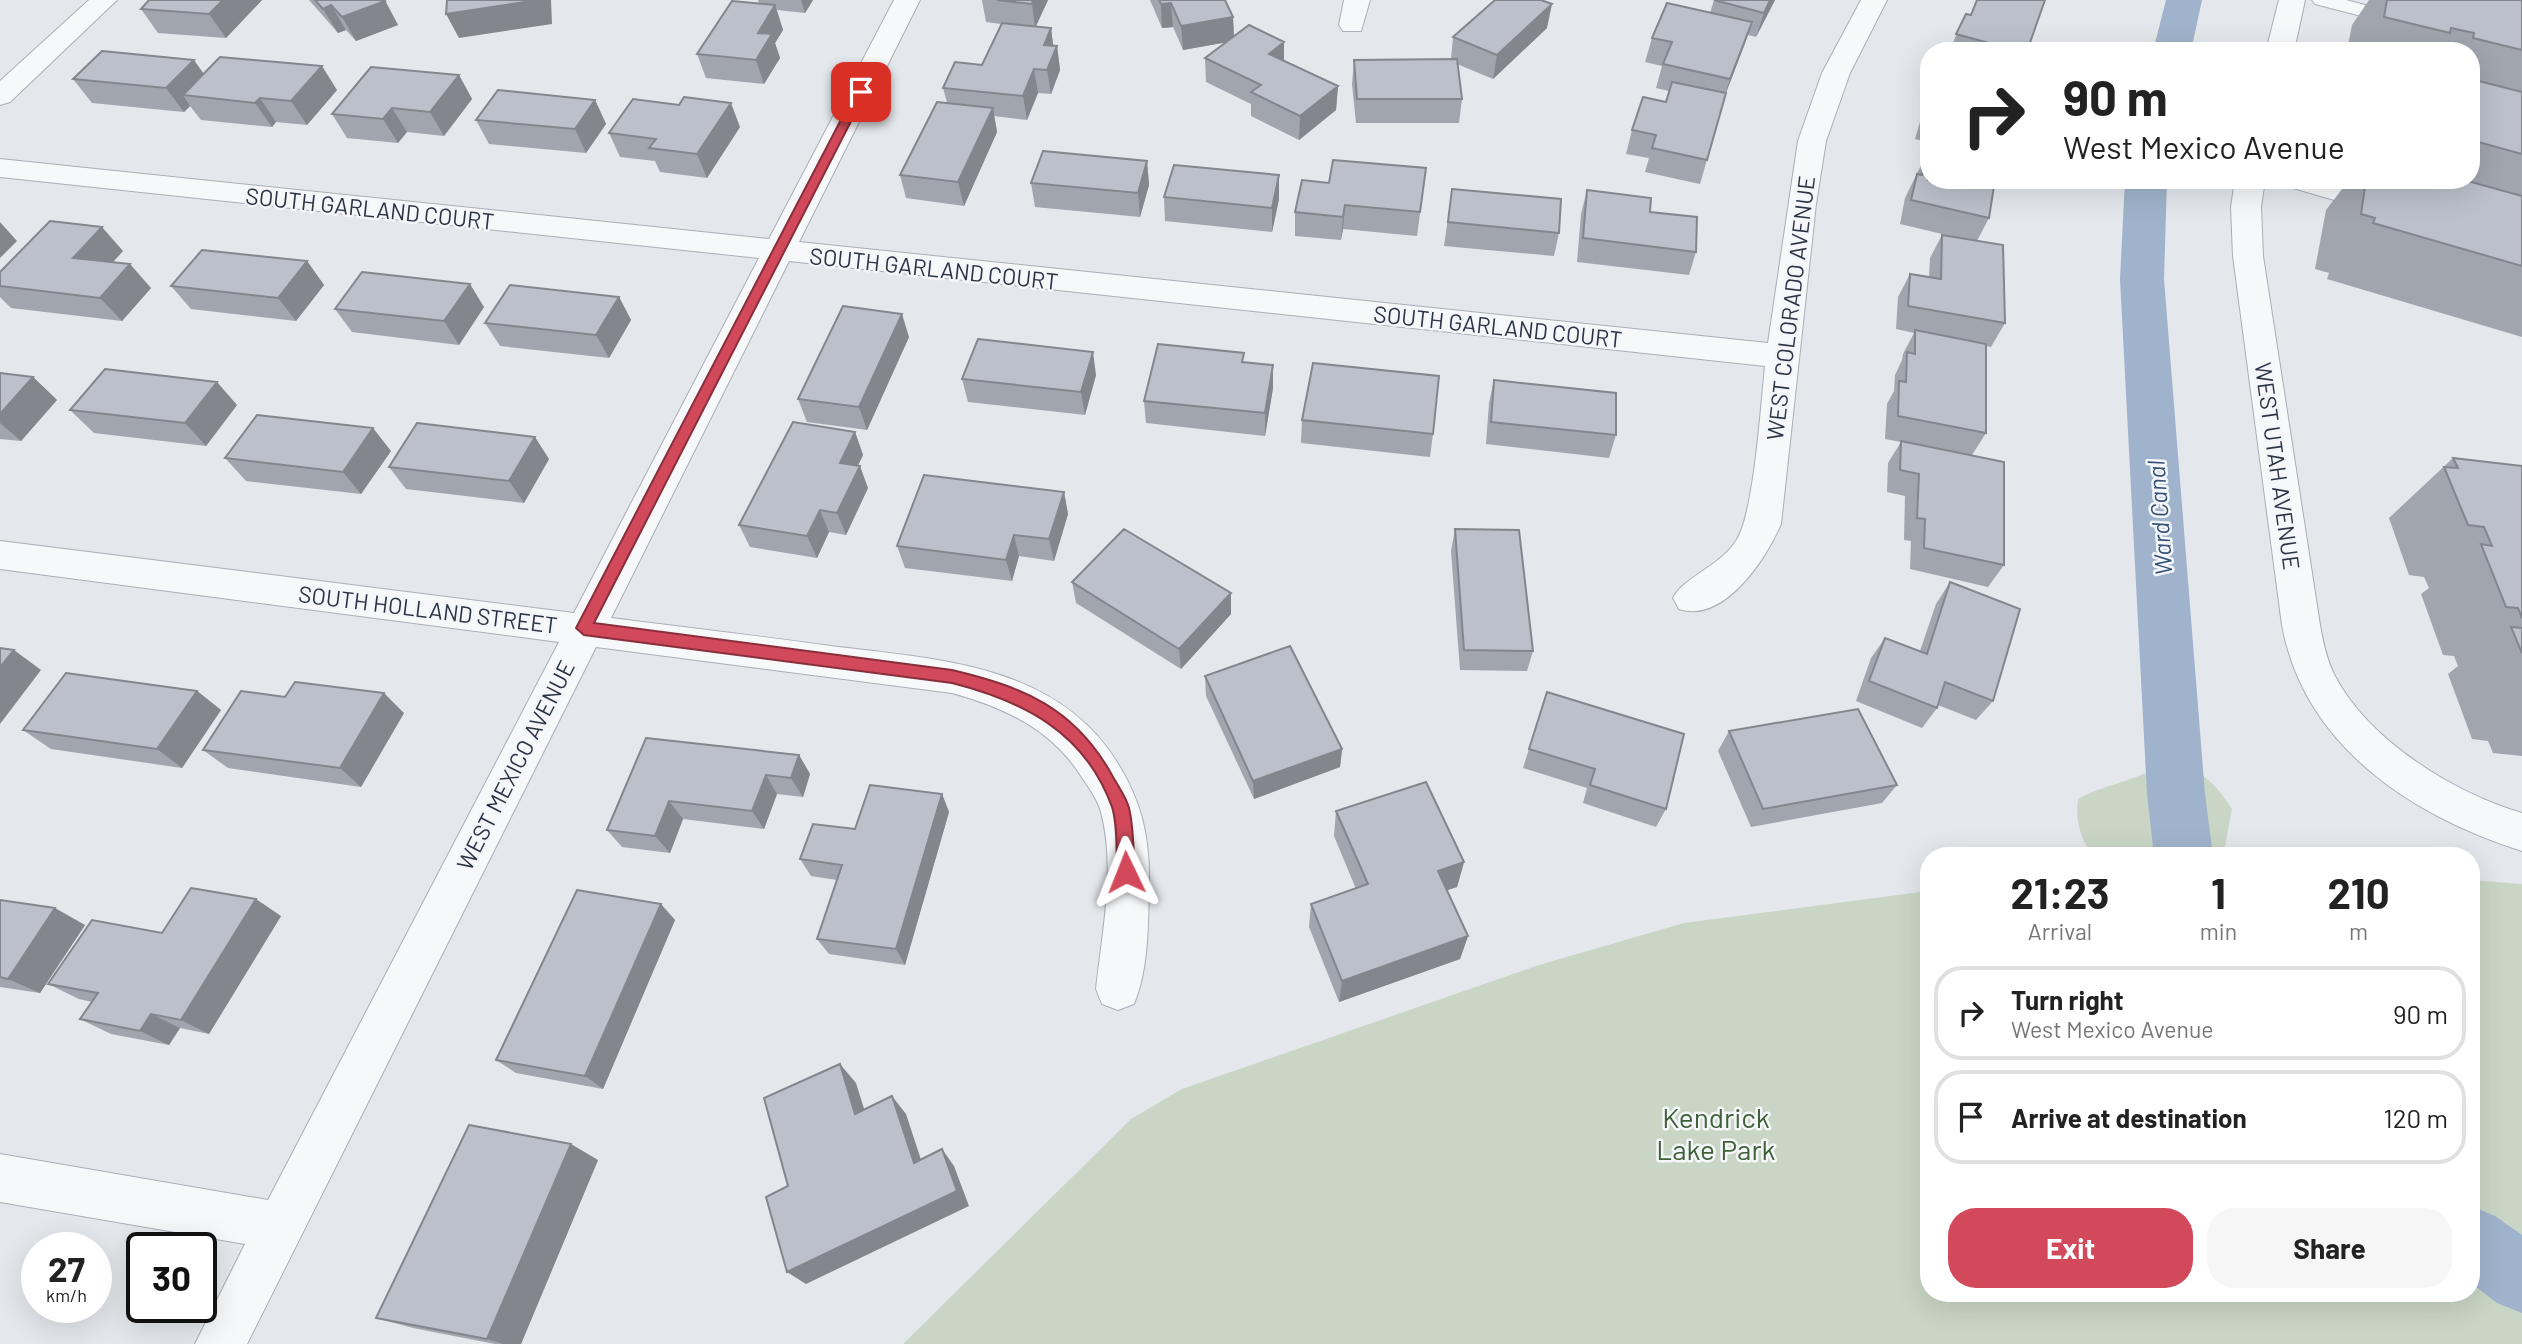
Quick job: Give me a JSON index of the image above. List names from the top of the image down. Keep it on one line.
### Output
{"streets":{"street":["SOUTH GARLAND COURT","WEST COLORADO AVENUE","WEST UTAH AVENUE","SOUTH HOLLAND STREET","WEST MEXICO AVENUE"]},"crossings":[["SOUTH GARLAND COURT","WEST COLORADO AVENUE"],["SOUTH GARLAND COURT","WEST MEXICO AVENUE"],["SOUTH HOLLAND STREET","WEST MEXICO AVENUE"]],"water":["Ward Canal"],"parks":["Kendrick Lake Park"],"page":{"turn":["90 m","West Mexico Avenue"],"eta":["21:23","Arrival","1","min","210","m"],"list":[{"name":"Turn right","note":"West Mexico Avenue","value":"90 m"},{"name":"Arrive at destination","value":"120 m"}],"buttons":["Exit","Share"],"speed":"27 km/h","limit":"30"}}
